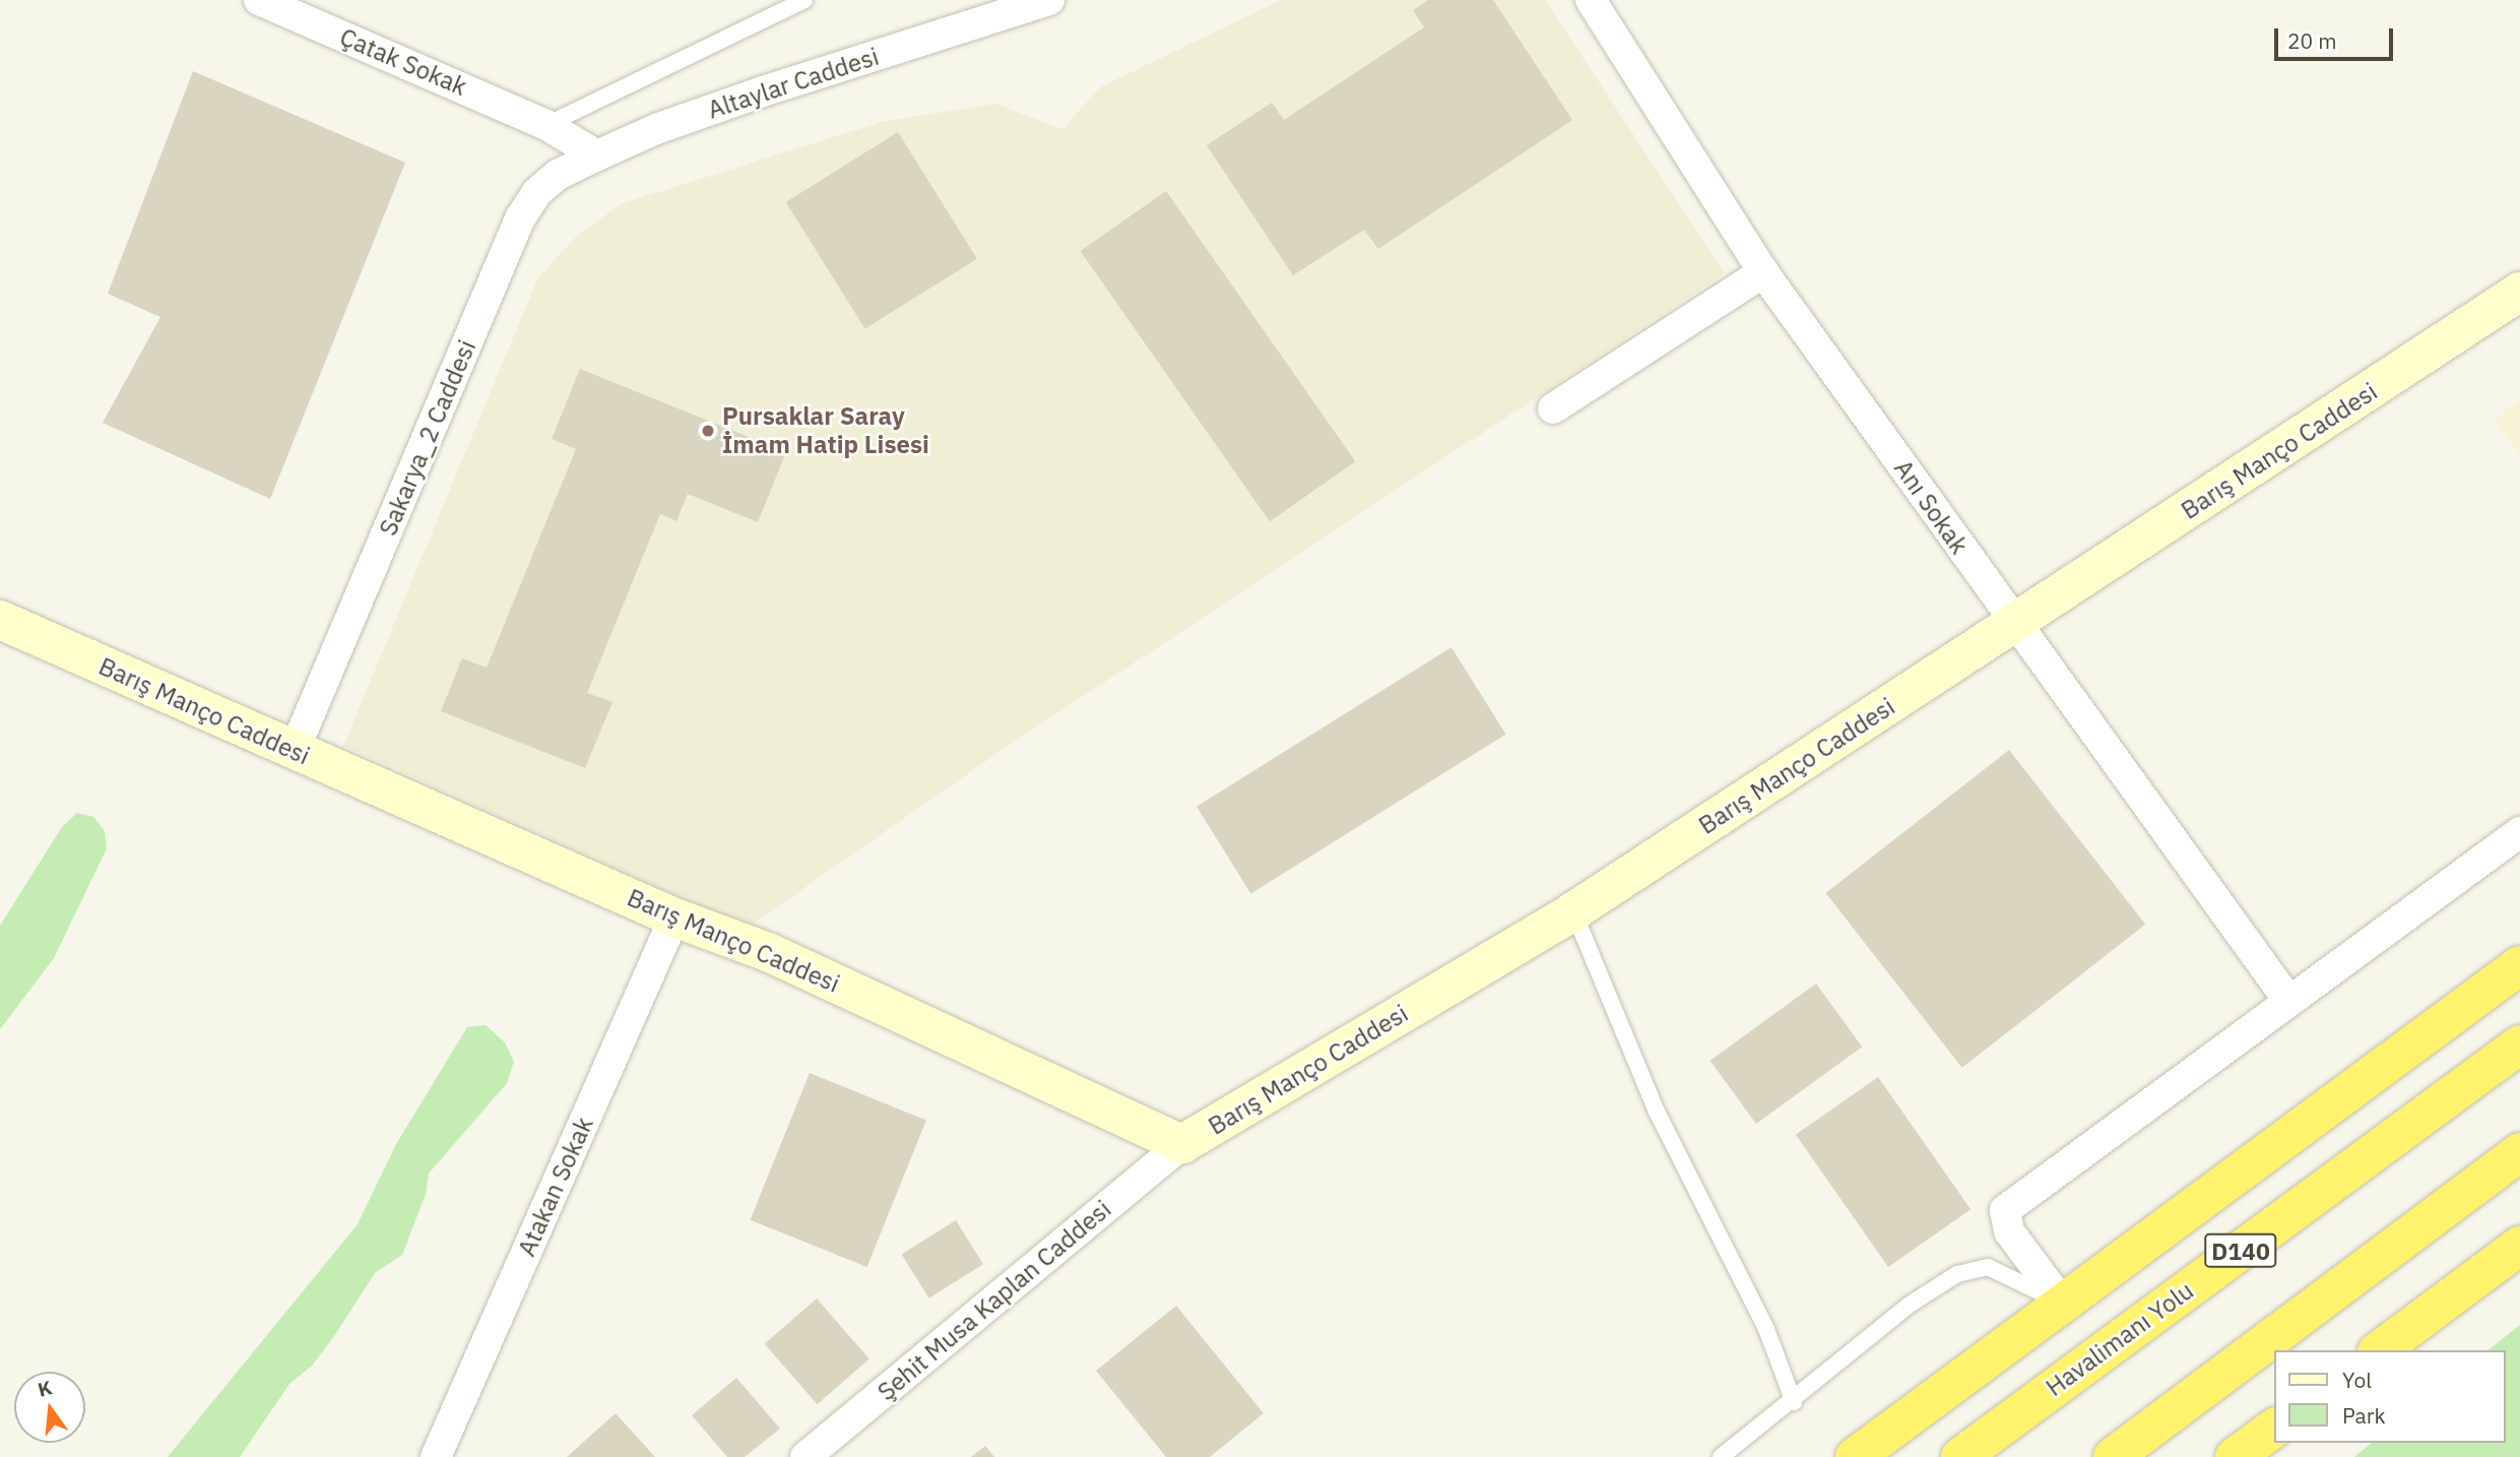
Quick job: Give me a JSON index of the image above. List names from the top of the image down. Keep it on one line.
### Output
{"streets":{"highway":["D140","Havalimanı Yolu"],"street":["Çatak Sokak","Altaylar Caddesi","Sakarya_2 Caddesi","Barış Manço Caddesi","Anı Sokak","Atakan Sokak","Şehit Musa Kaplan Caddesi"]},"crossings":[["Altaylar Caddesi","Sakarya_2 Caddesi"],["Sakarya_2 Caddesi","Barış Manço Caddesi"],["Barış Manço Caddesi","Anı Sokak"],["Barış Manço Caddesi","Atakan Sokak"],["Barış Manço Caddesi","Şehit Musa Kaplan Caddesi"]],"places":["Pursaklar Saray İmam Hatip Lisesi"],"legend":["Yol","Park"],"scale_bar":"20 m","north":"top"}
